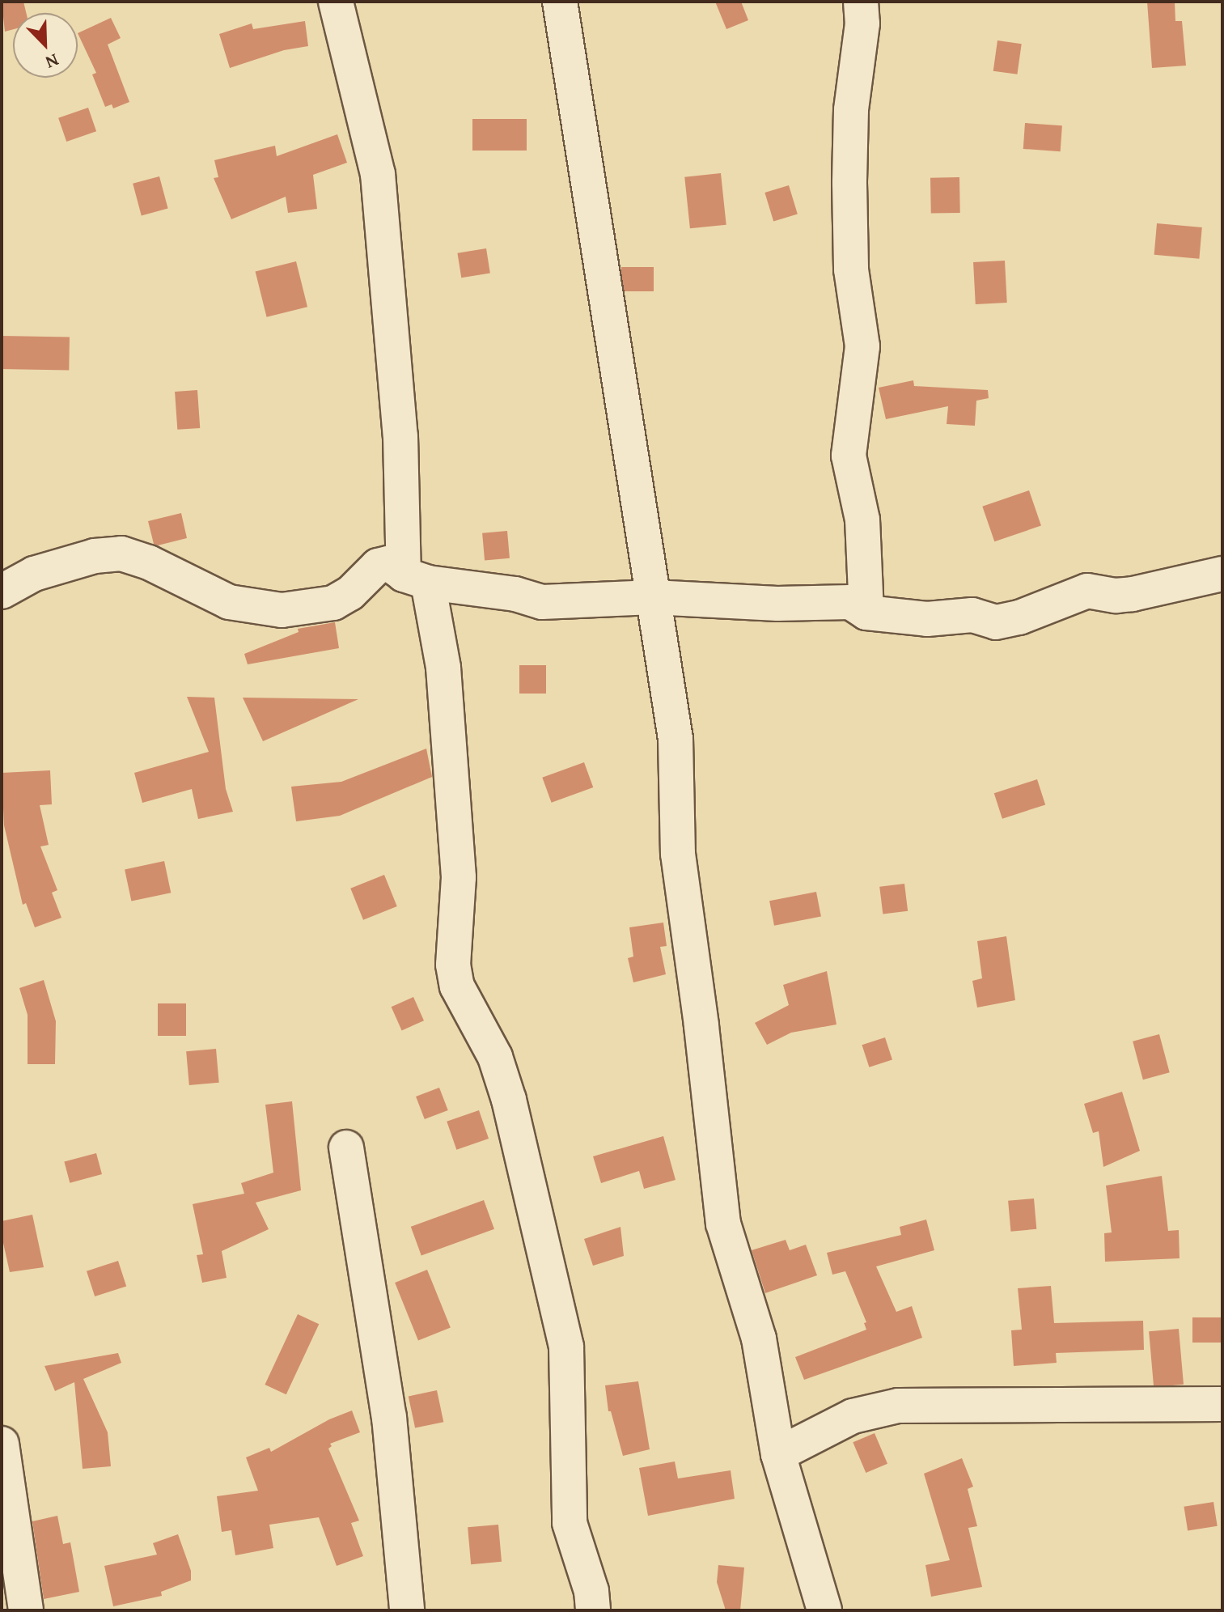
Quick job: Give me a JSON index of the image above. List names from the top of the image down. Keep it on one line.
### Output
{"north":"bottom right"}
